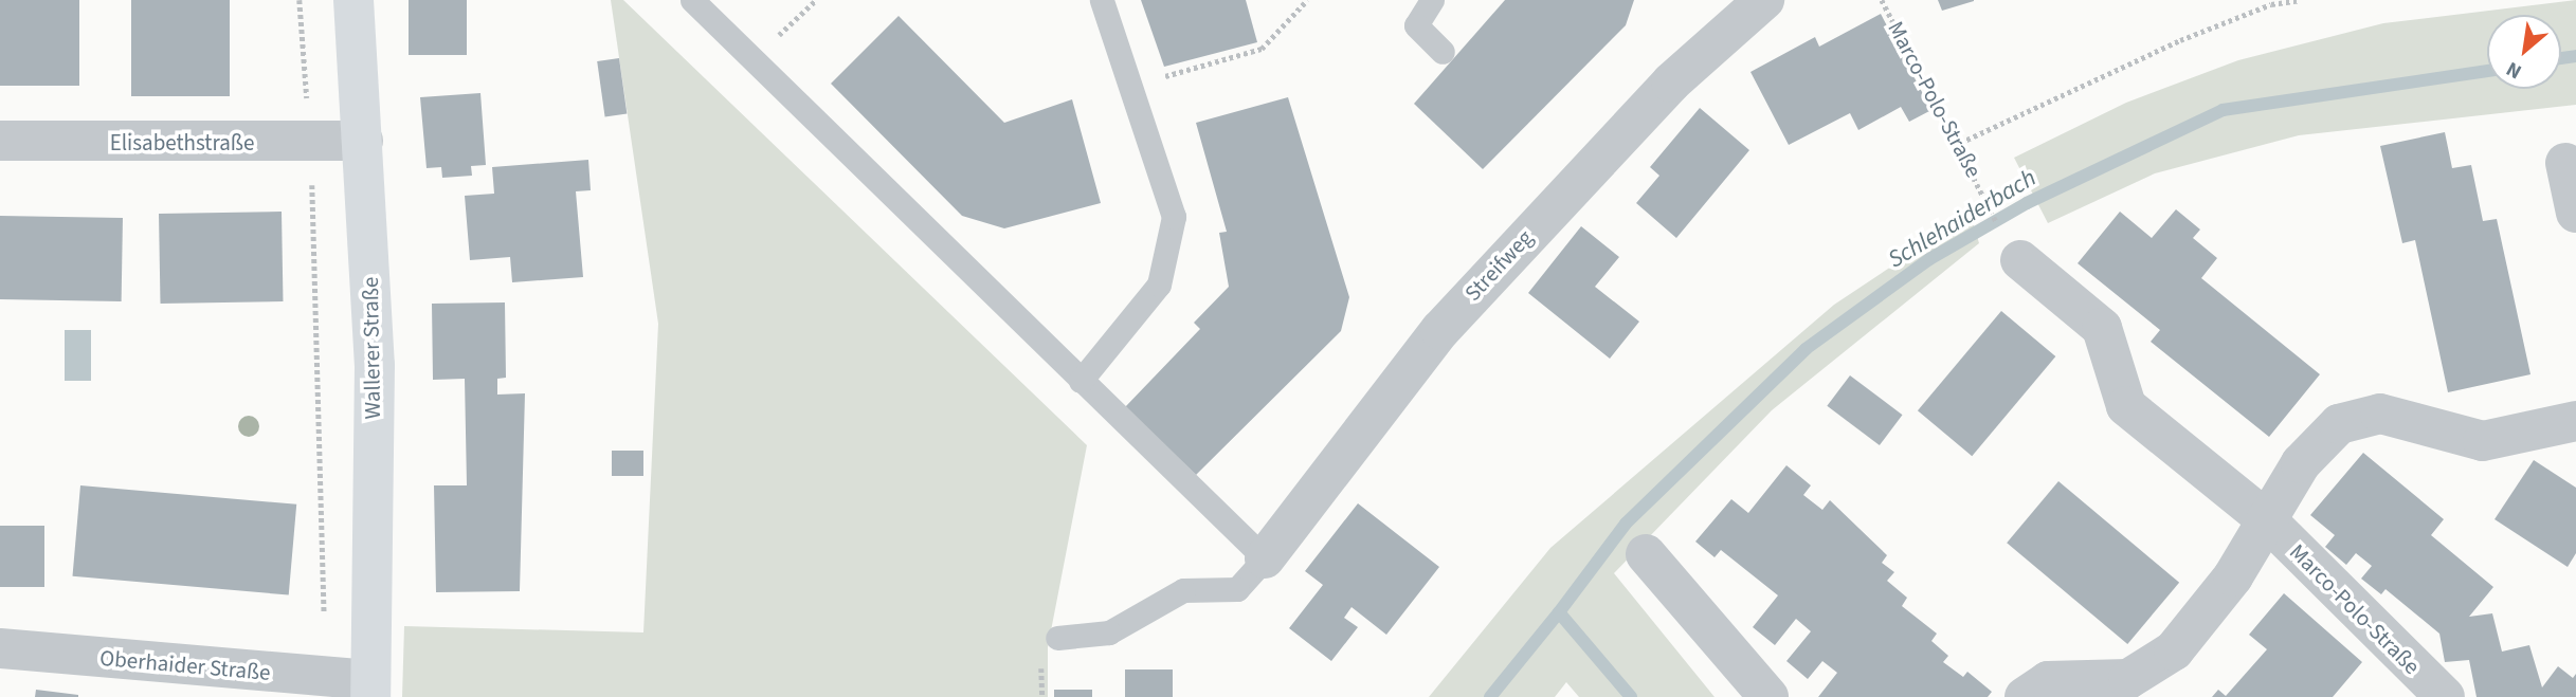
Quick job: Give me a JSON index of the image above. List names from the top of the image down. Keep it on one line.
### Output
{"streets":{"street":["Marco-Polo-Straße","Elisabethstraße","Streifweg","Wallerer Straße","Oberhaider Straße"]},"crossings":[["Elisabethstraße","Wallerer Straße"],["Wallerer Straße","Oberhaider Straße"]],"water":["Schlehaiderbach"],"north":"bottom left"}
